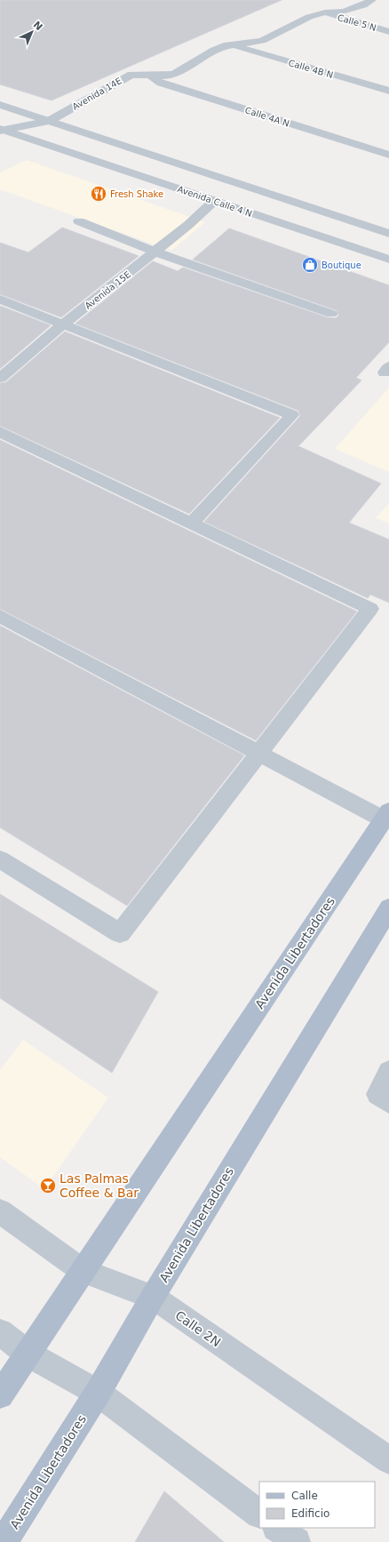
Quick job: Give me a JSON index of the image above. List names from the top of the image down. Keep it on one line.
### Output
{"streets":{"main road":["Avenida Libertadores"],"street":["Calle 5 N","Calle 4B N","Avenida 14E","Calle 4A N","Avenida Calle 4 N","Avenida 15E","Calle 2N"]},"crossings":[["Calle 5 N","Avenida 14E"],["Calle 4B N","Avenida 14E"],["Avenida 14E","Calle 4A N"],["Avenida 14E","Avenida Calle 4 N"],["Avenida Calle 4 N","Avenida 15E"],["Avenida Libertadores","Calle 2N"]],"places":{"restaurant":["Fresh Shake"],"shop":["Boutique"],"bar":["Las Palmas Coffee & Bar"]},"legend":["Calle","Edificio"],"north":"top right"}
